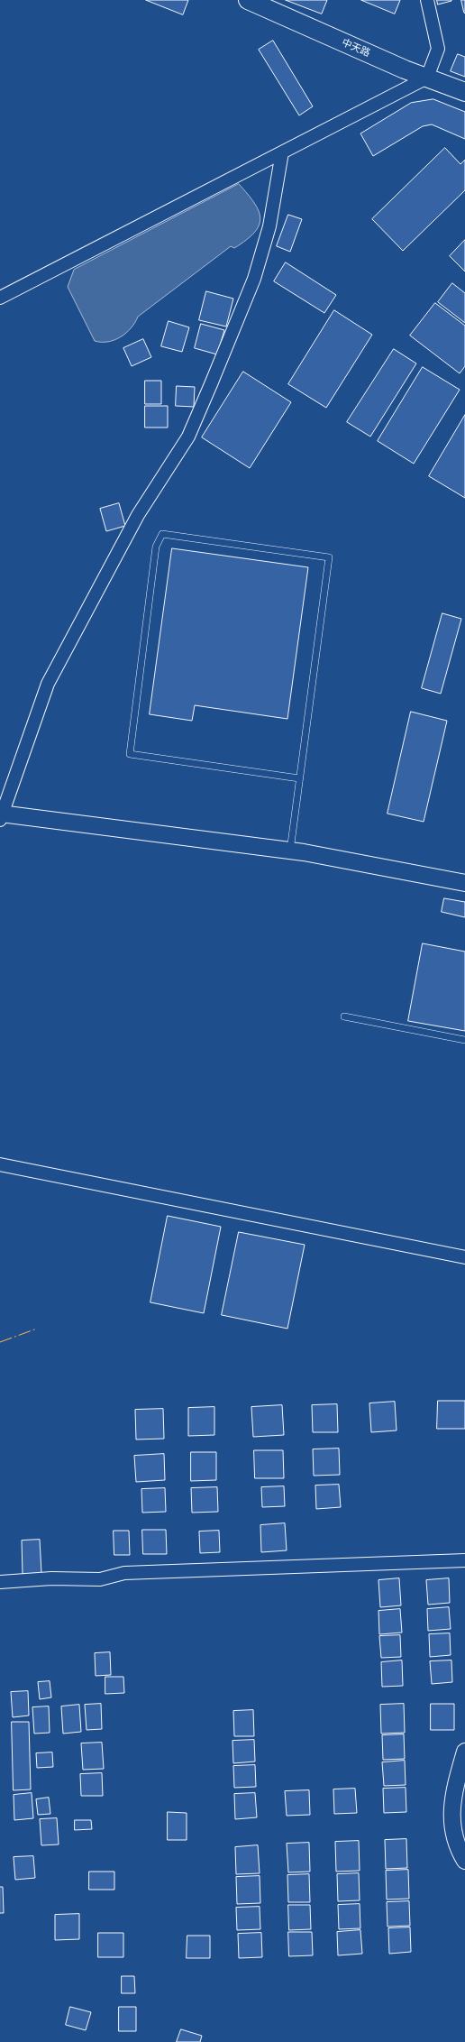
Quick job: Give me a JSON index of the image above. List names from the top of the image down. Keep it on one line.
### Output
{"streets":{"main road":["中天路"]}}
